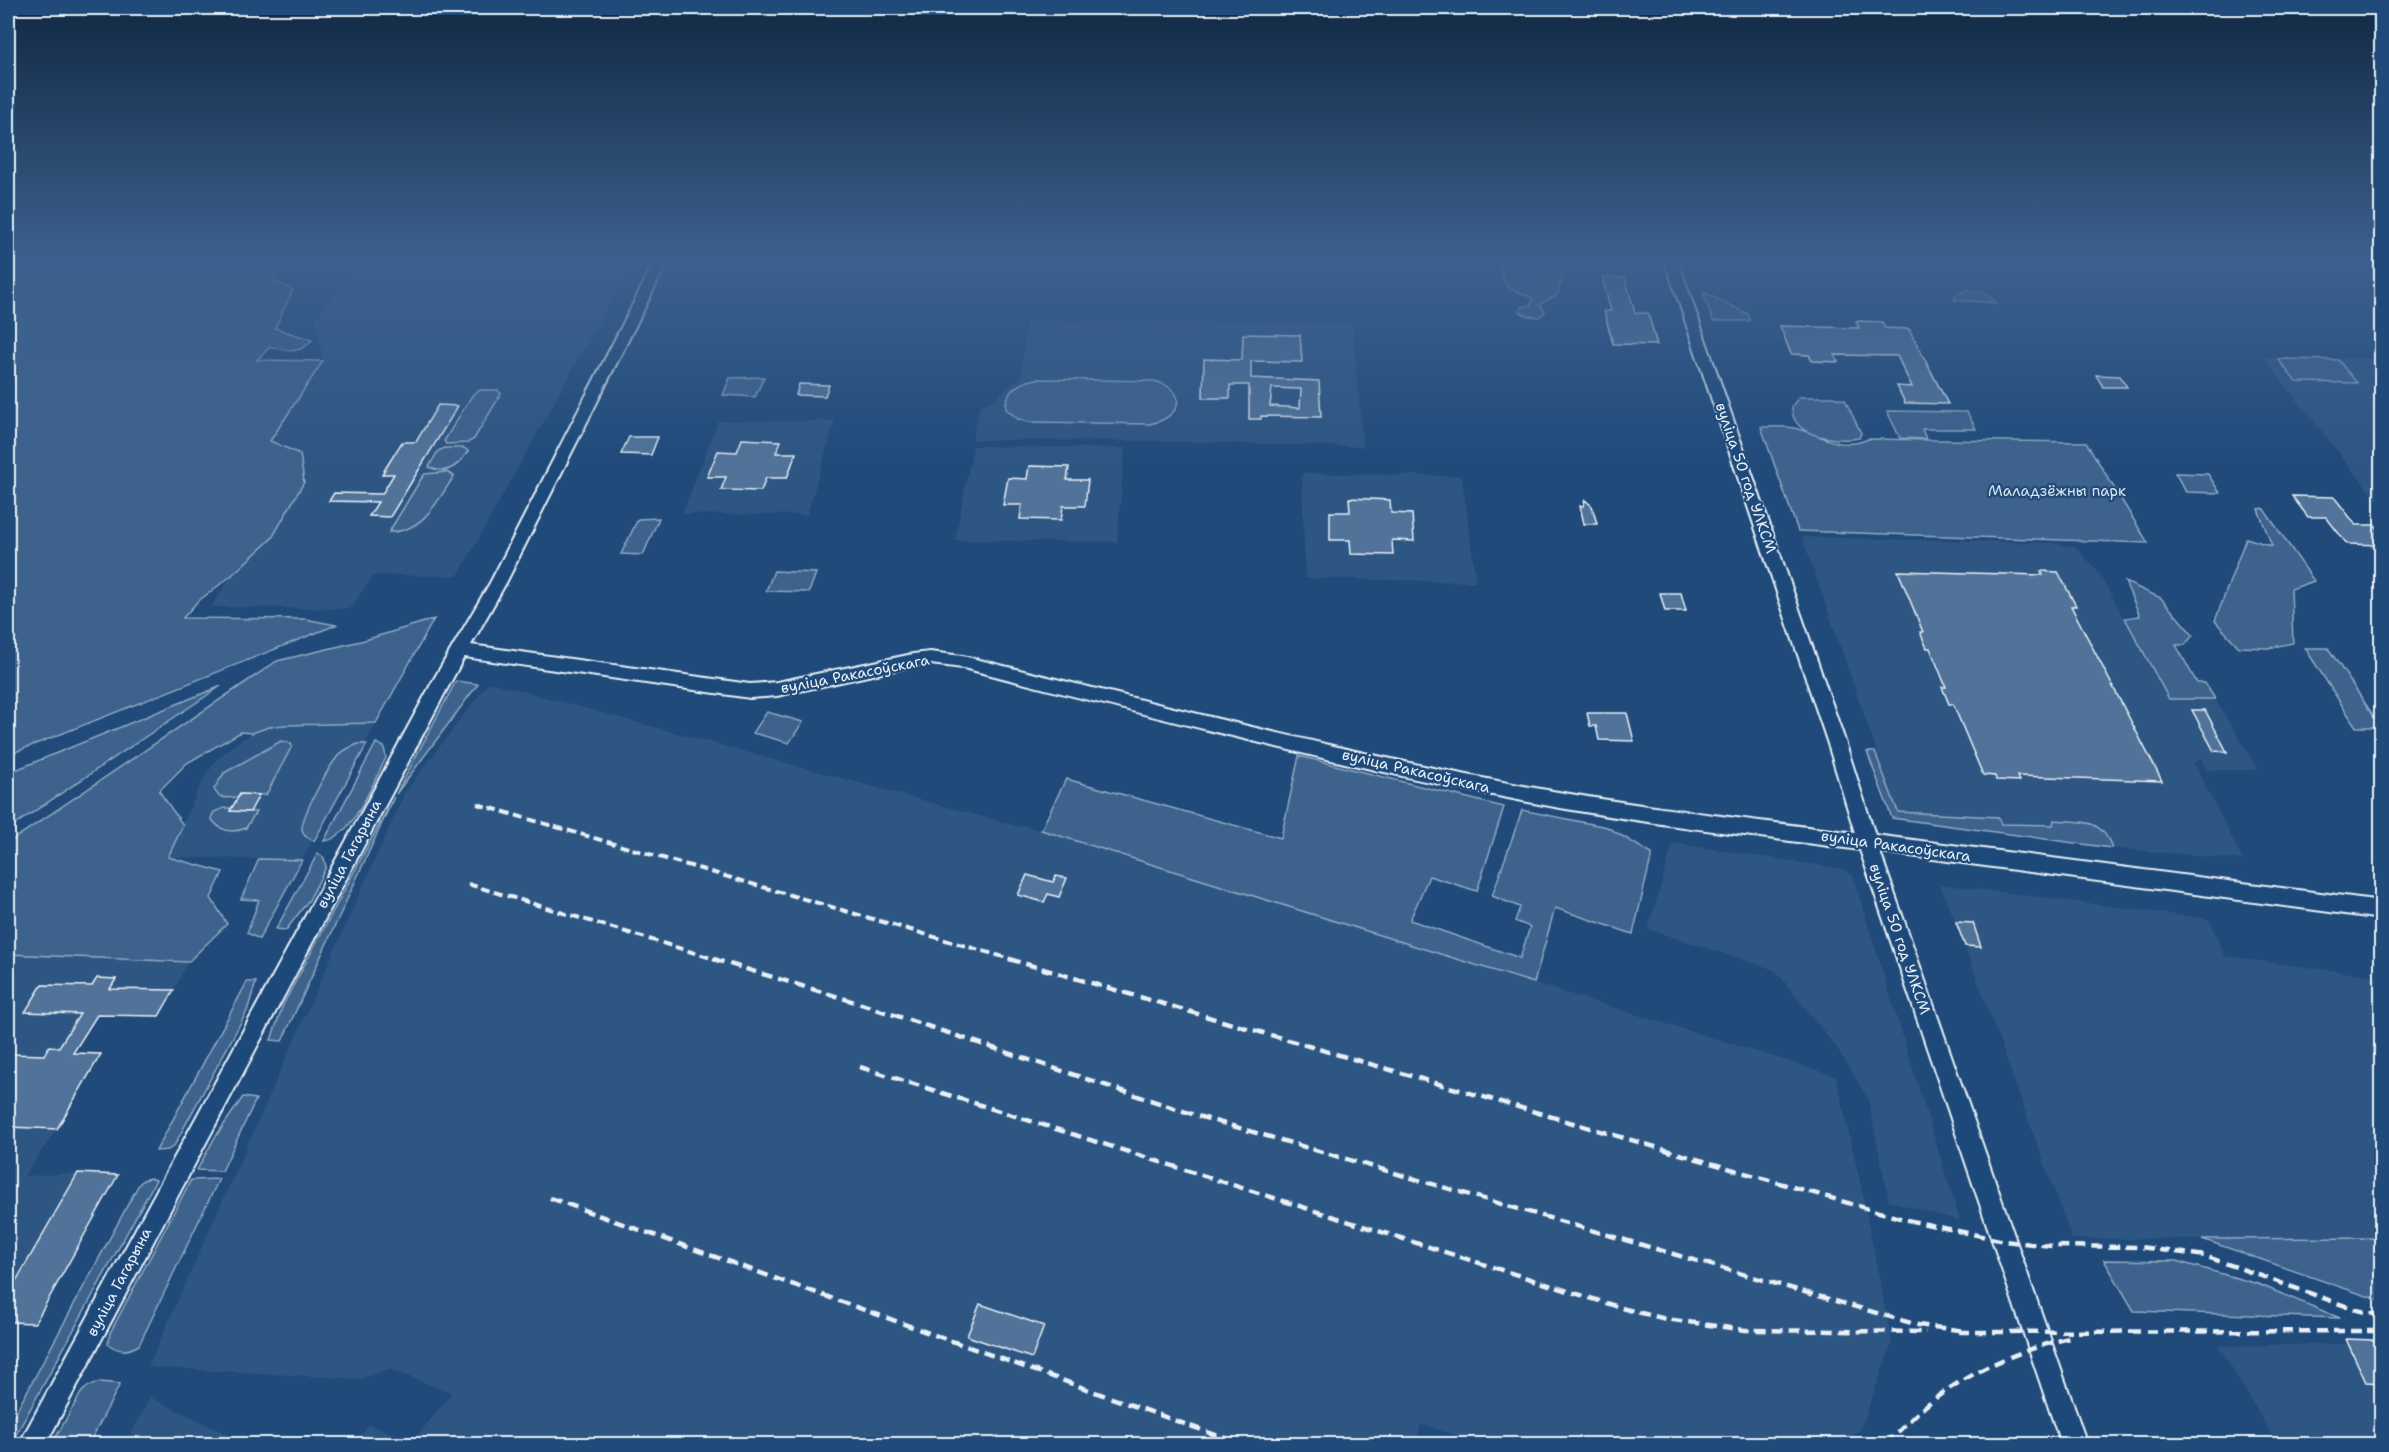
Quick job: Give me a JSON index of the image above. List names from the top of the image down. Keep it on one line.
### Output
{"streets":{"main road":["вуліца 50 год УЛКСМ","вуліца Ракасоўскага","вуліца Гагарына"]},"crossings":[["вуліца 50 год УЛКСМ","вуліца Ракасоўскага"],["вуліца Ракасоўскага","вуліца Гагарына"]],"parks":["Маладзёжны парк"]}
